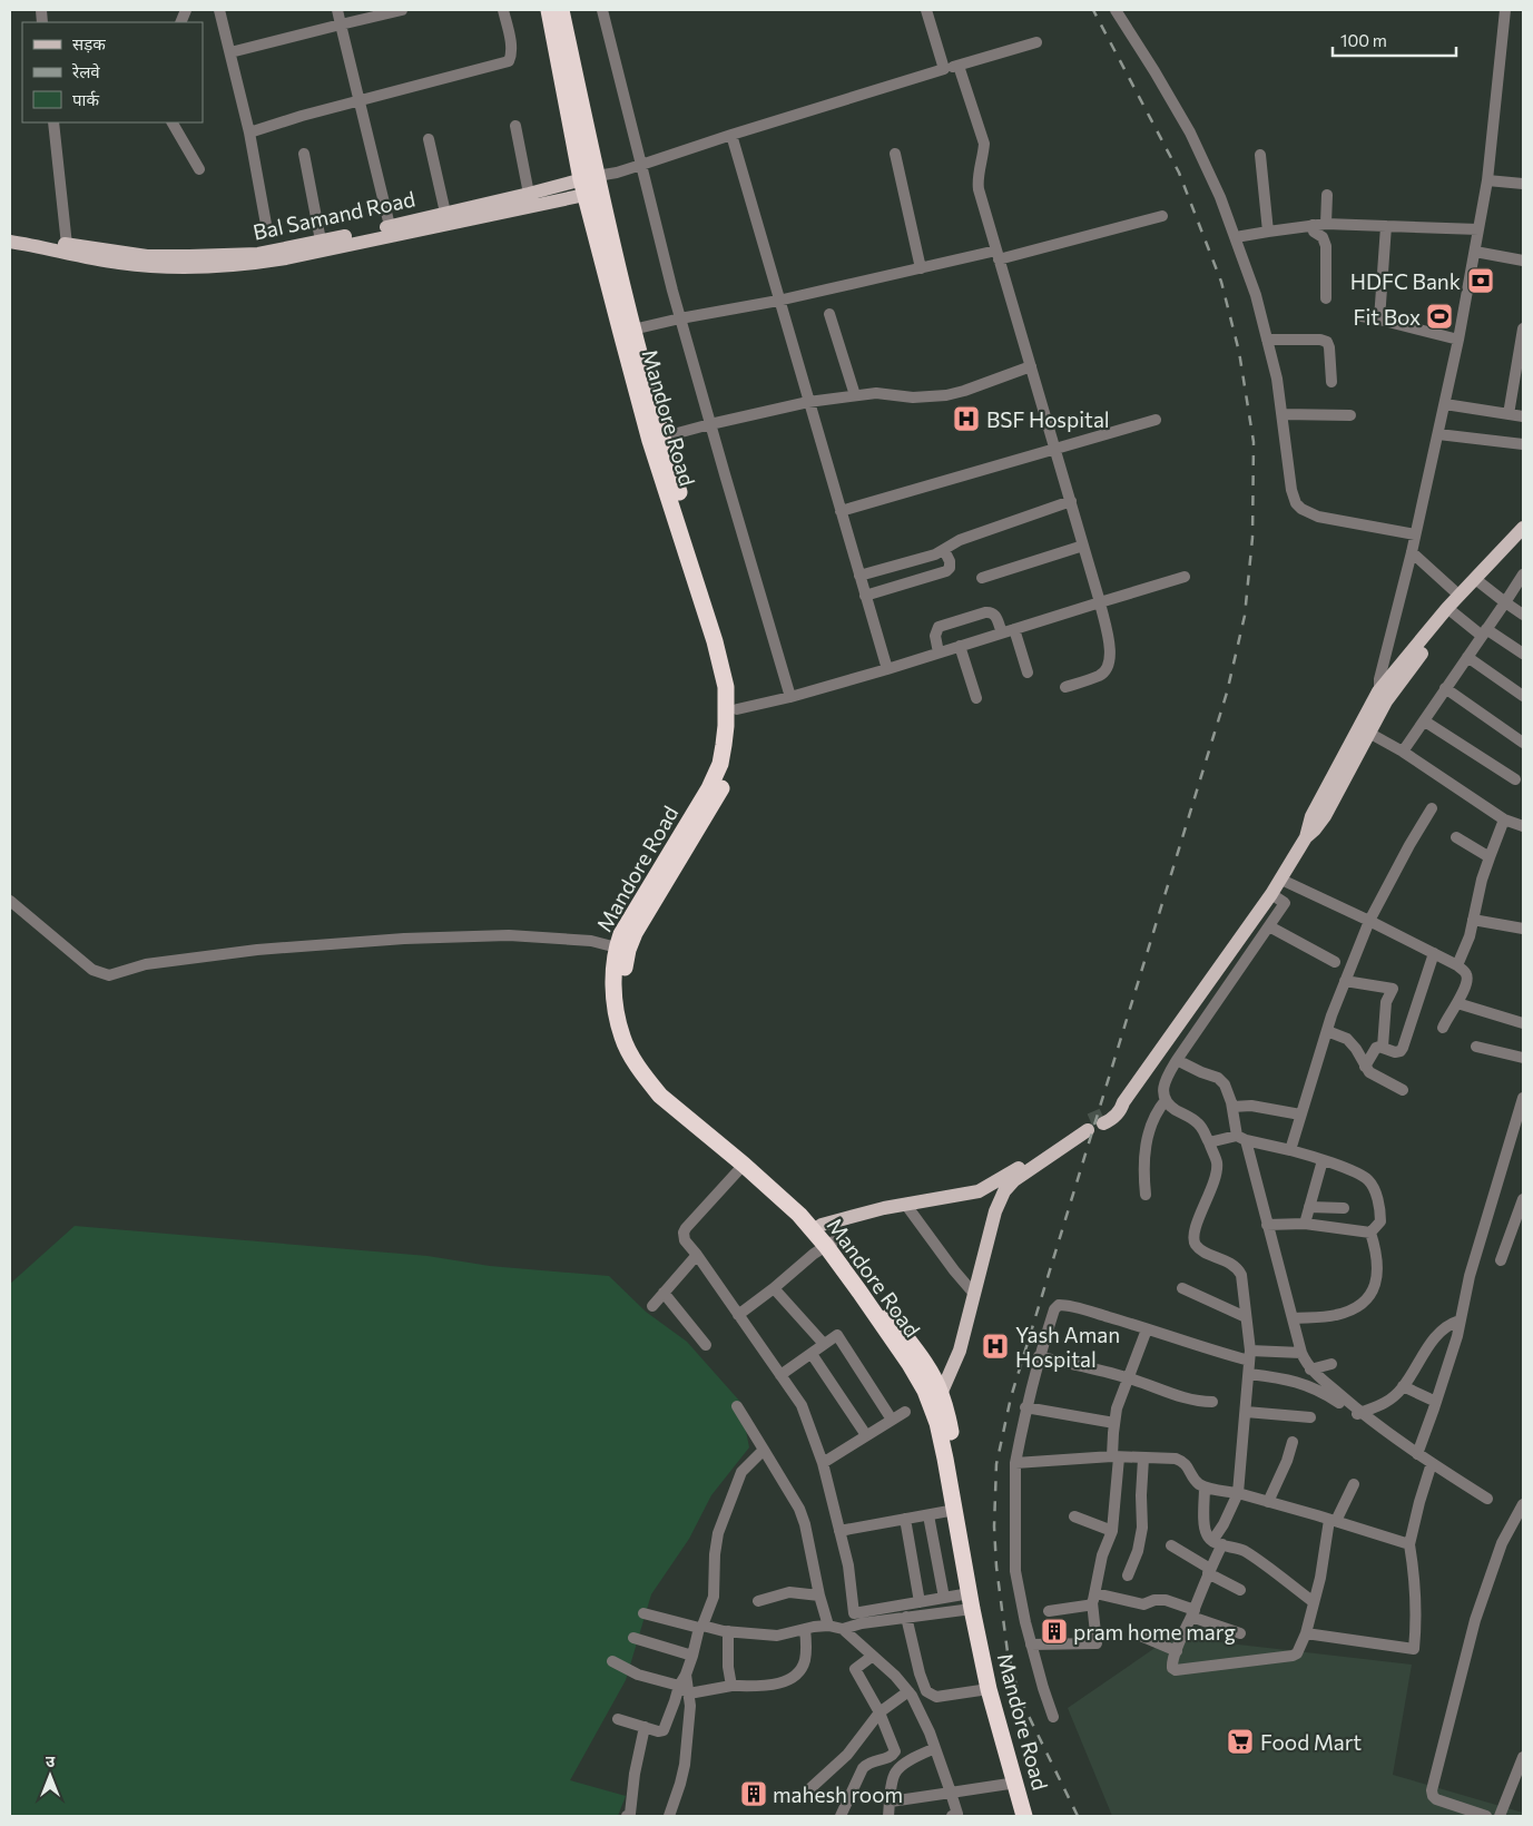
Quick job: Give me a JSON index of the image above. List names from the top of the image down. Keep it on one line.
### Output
{"streets":{"highway":["Mandore Road"],"main road":["Bal Samand Road"]},"crossings":[["Bal Samand Road","Mandore Road"]],"places":{"bank":["HDFC Bank"],"sports":["Fit Box"],"hospital":["BSF Hospital","Yash Aman Hospital"],"building":["pram home marg","mahesh room"],"supermarket":["Food Mart"]},"legend":["सड़क","रेलवे","पार्क"],"scale_bar":"100 m","north":"top"}
